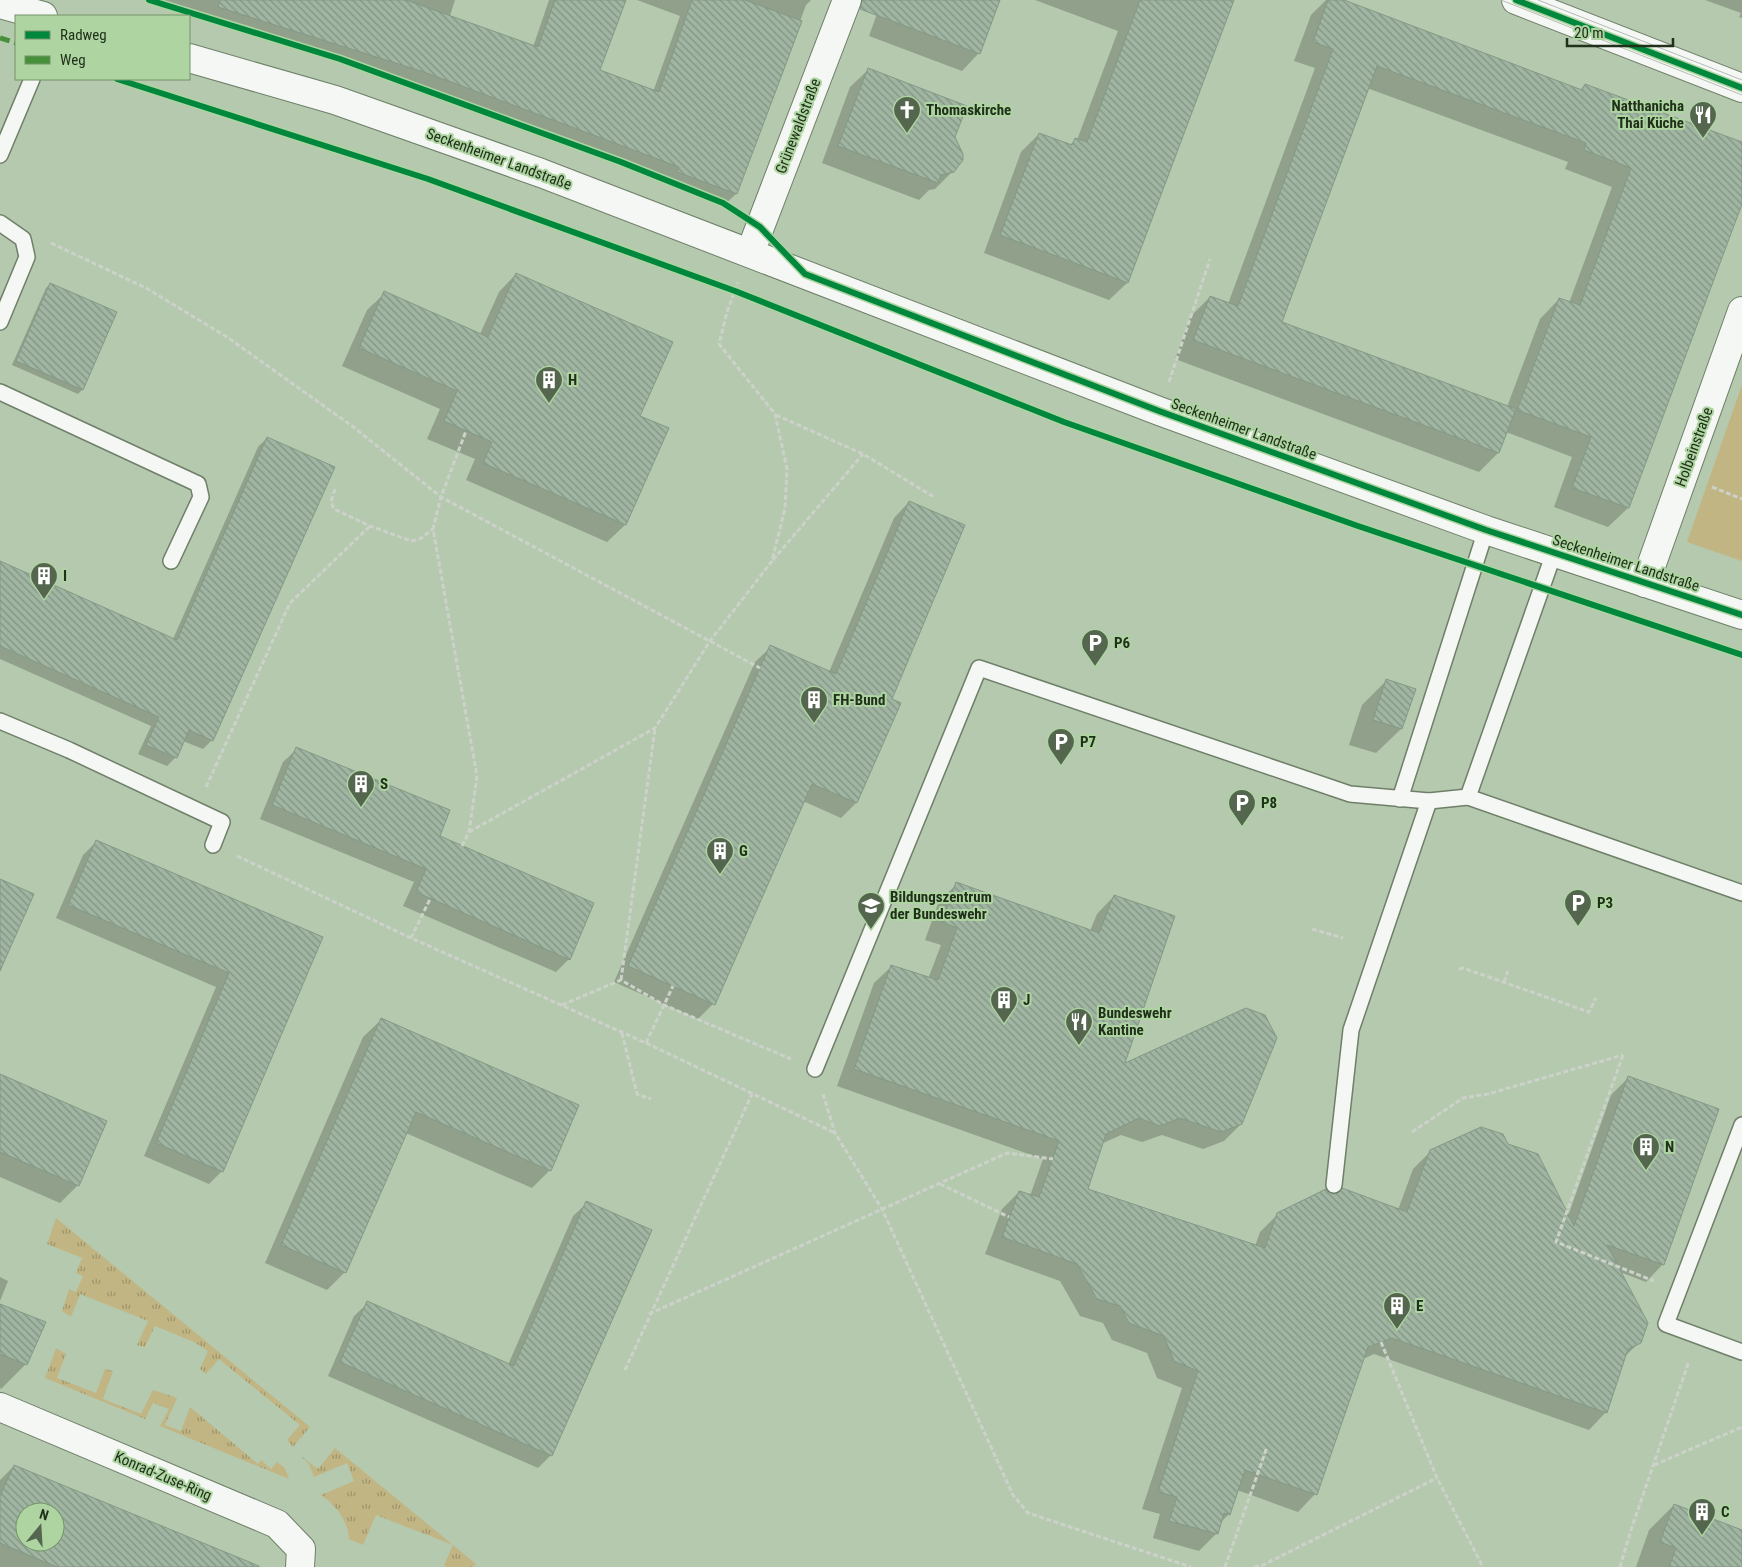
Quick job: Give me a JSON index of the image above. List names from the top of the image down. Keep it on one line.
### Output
{"streets":{"main road":["Grünewaldstraße","Seckenheimer Landstraße","Holbeinstraße","Konrad-Zuse-Ring"]},"crossings":[["Grünewaldstraße","Seckenheimer Landstraße"],["Seckenheimer Landstraße","Holbeinstraße"]],"places":{"church":["Thomaskirche"],"restaurant":["Natthanicha Thai Küche","Bundeswehr Kantine"],"building":["H","I","FH-Bund","S","G","J","N","E","C"],"parking":["P6","P7","P8","P3"],"school or university":["Bildungszentrum der Bundeswehr"]},"legend":["Radweg","Weg"],"scale_bar":"20 m","north":"top"}
